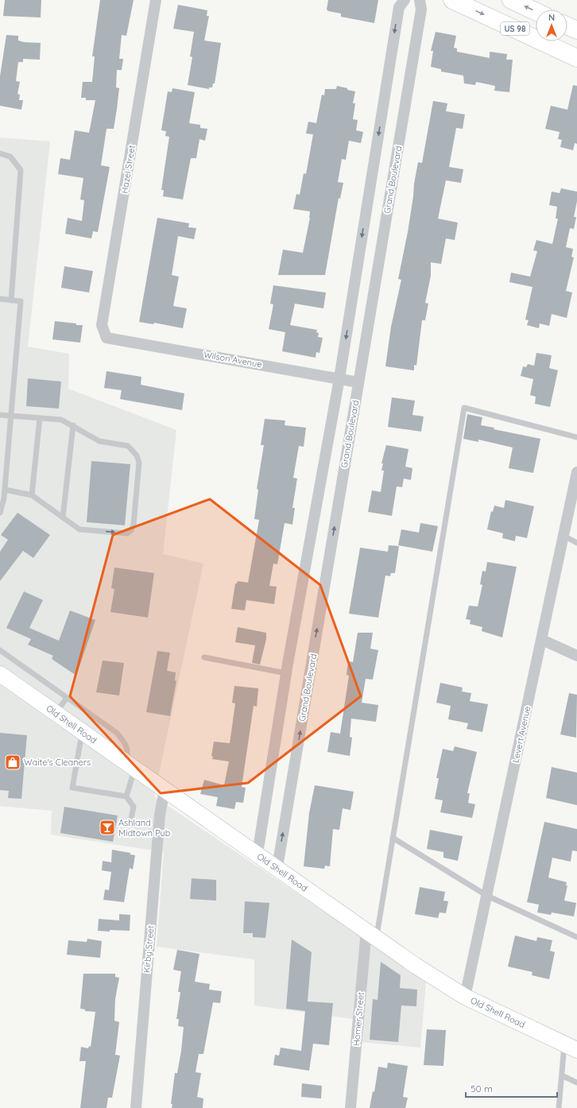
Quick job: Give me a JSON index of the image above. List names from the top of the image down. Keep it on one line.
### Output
{"streets":{"main road":["US 98"],"street":["Hazel Street","Grand Boulevard","Wilson Avenue","Old Shell Road","Levert Avenue","Kirby Street","Homer Street"]},"crossings":[["Hazel Street","Wilson Avenue"],["Grand Boulevard","Wilson Avenue"],["Grand Boulevard","Old Shell Road"],["Old Shell Road","Levert Avenue"],["Old Shell Road","Kirby Street"],["Old Shell Road","Homer Street"]],"places":{"shop":["Waite's Cleaners"],"bar":["Ashland Midtown Pub"]},"scale_bar":"50 m","north":"top"}
